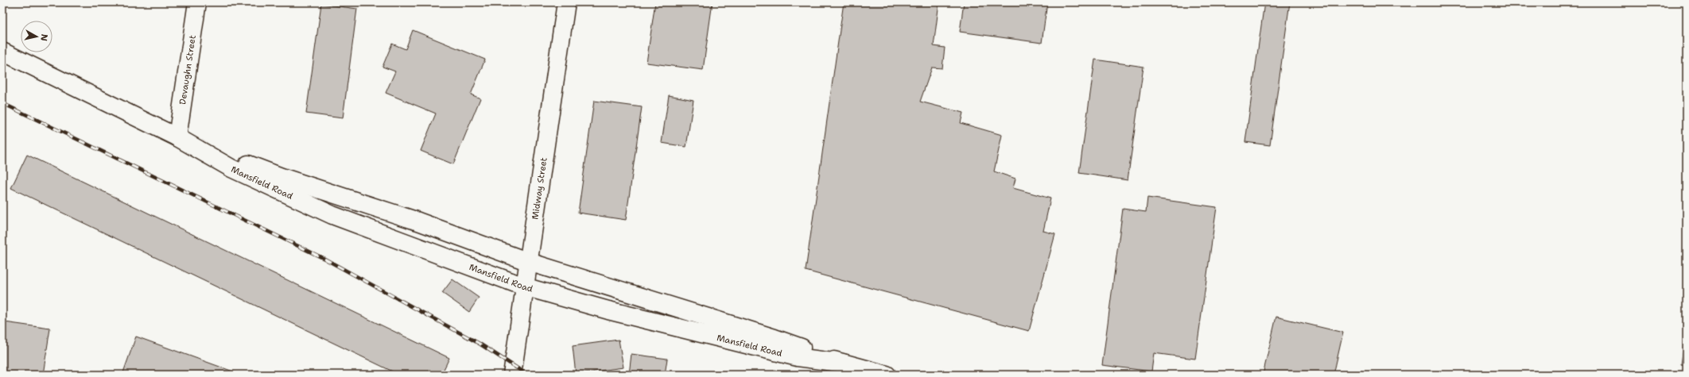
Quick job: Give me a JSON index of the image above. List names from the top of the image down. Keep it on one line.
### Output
{"streets":{"main road":["Devaughn Street","Mansfield Road","Midway Street"]},"crossings":[["Devaughn Street","Mansfield Road"],["Mansfield Road","Midway Street"]],"north":"right"}
